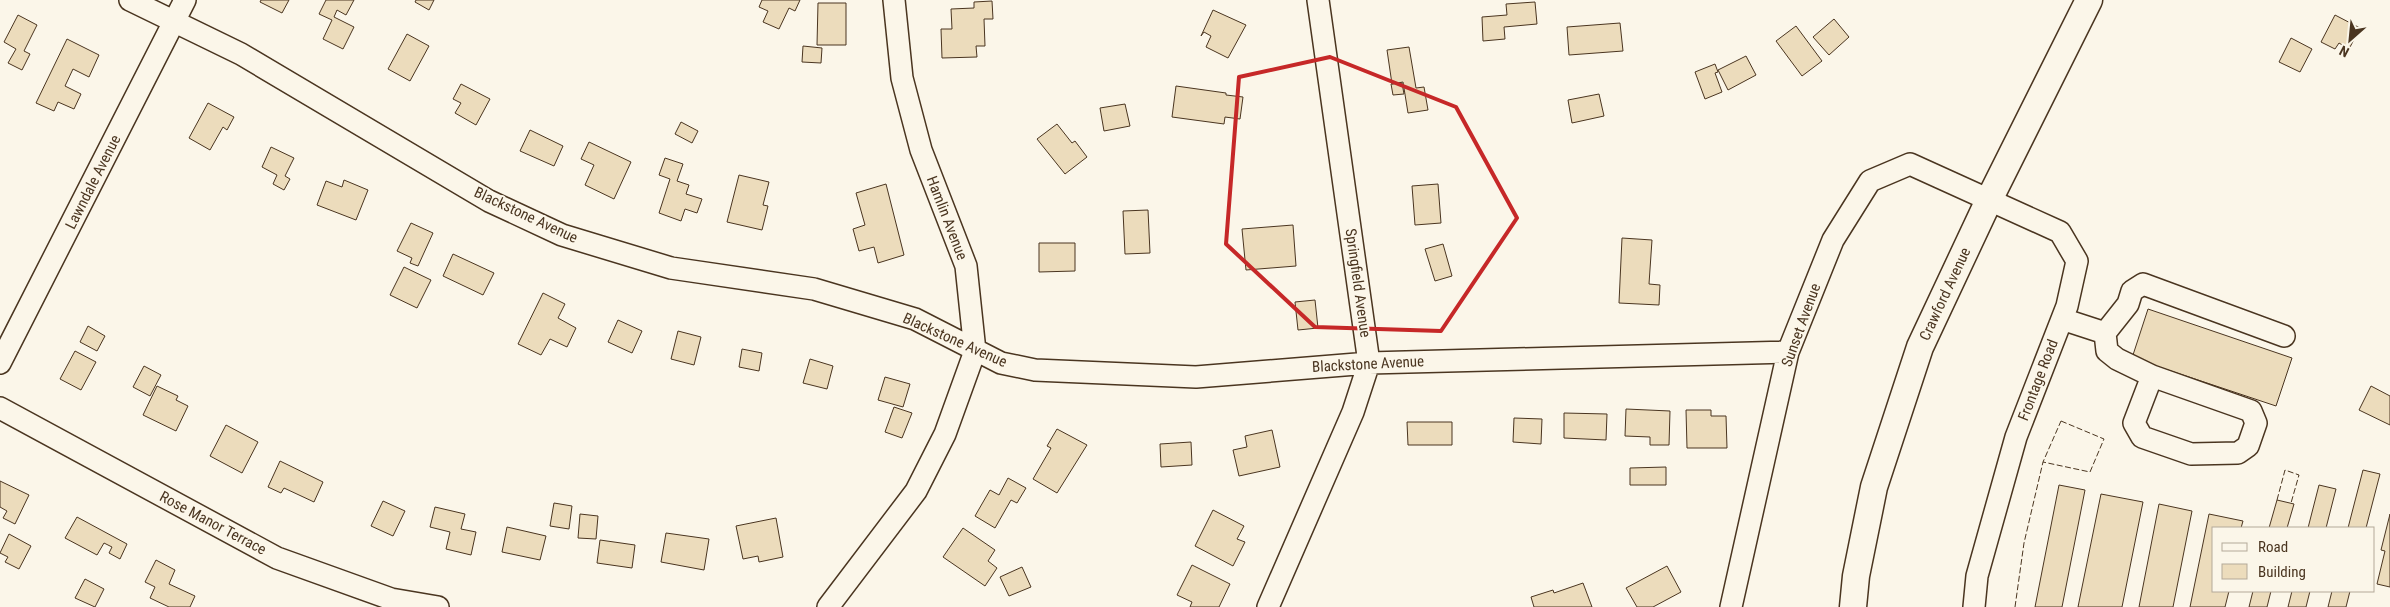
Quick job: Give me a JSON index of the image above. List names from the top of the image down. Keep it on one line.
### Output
{"streets":{"main road":["Crawford Avenue"],"street":["Lawndale Avenue","Blackstone Avenue","Hamlin Avenue","Springfield Avenue","Sunset Avenue","Frontage Road","Rose Manor Terrace"]},"crossings":[["Lawndale Avenue","Blackstone Avenue"],["Blackstone Avenue","Hamlin Avenue"],["Blackstone Avenue","Springfield Avenue"],["Blackstone Avenue","Sunset Avenue"],["Crawford Avenue","Sunset Avenue"],["Crawford Avenue","Frontage Road"],["Sunset Avenue","Frontage Road"]],"legend":["Road","Building"],"north":"bottom left"}
